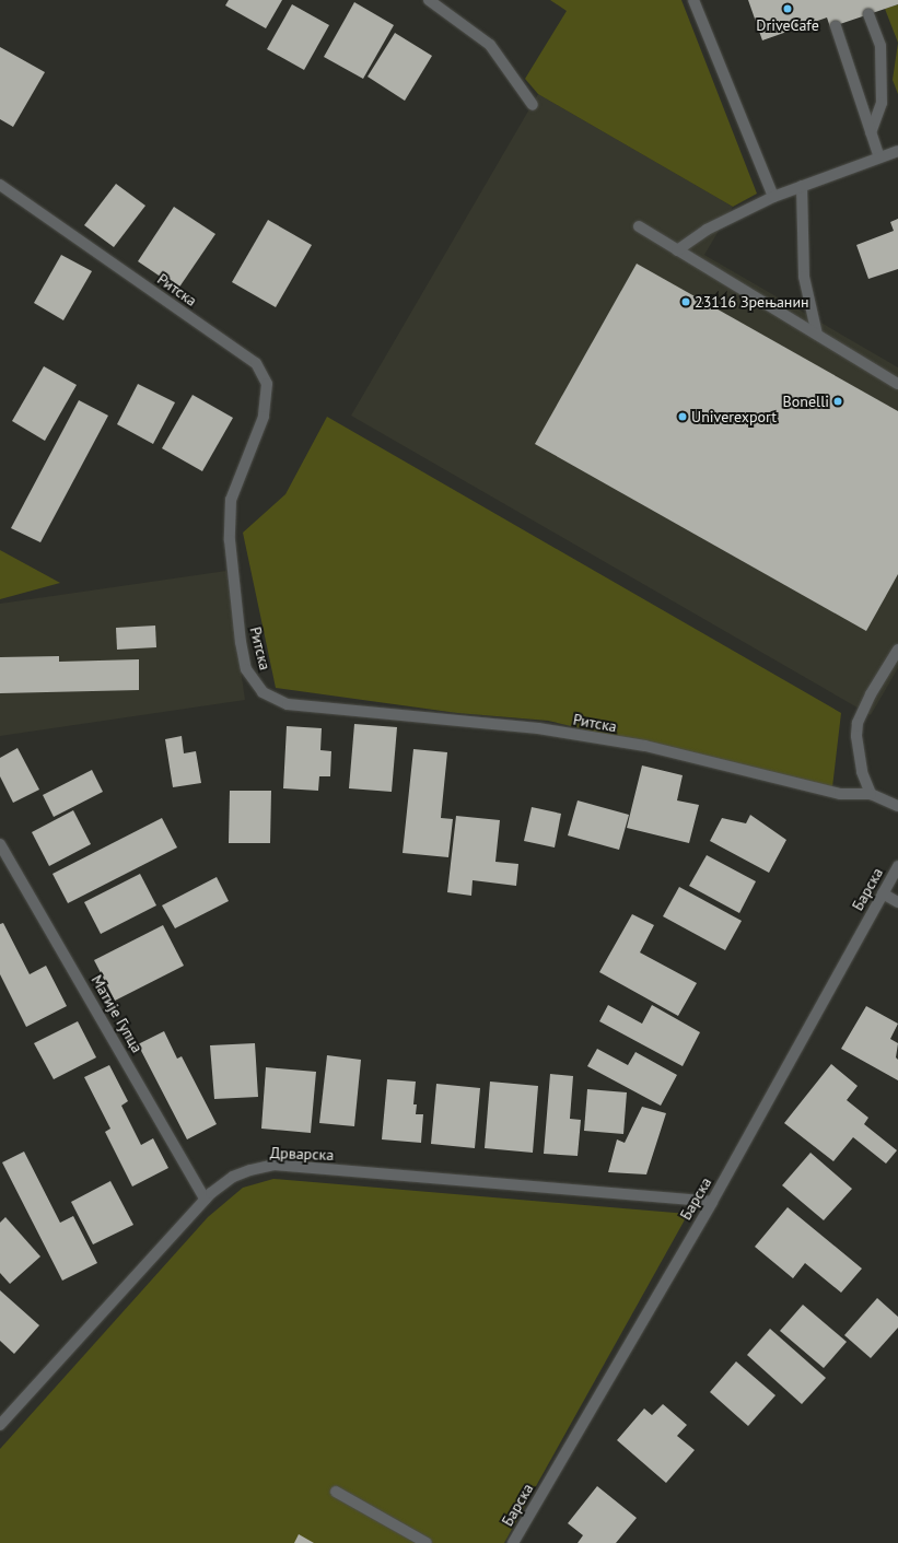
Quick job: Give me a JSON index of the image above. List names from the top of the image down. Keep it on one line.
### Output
{"streets":{"street":["Ритска","Барска","Матије Гупца","Дрварска"]},"crossings":[["Барска","Дрварска"],["Матије Гупца","Дрварска"]],"places":["DriveCafe","23116 Зрењанин","Bonelli","Univerexport"]}
